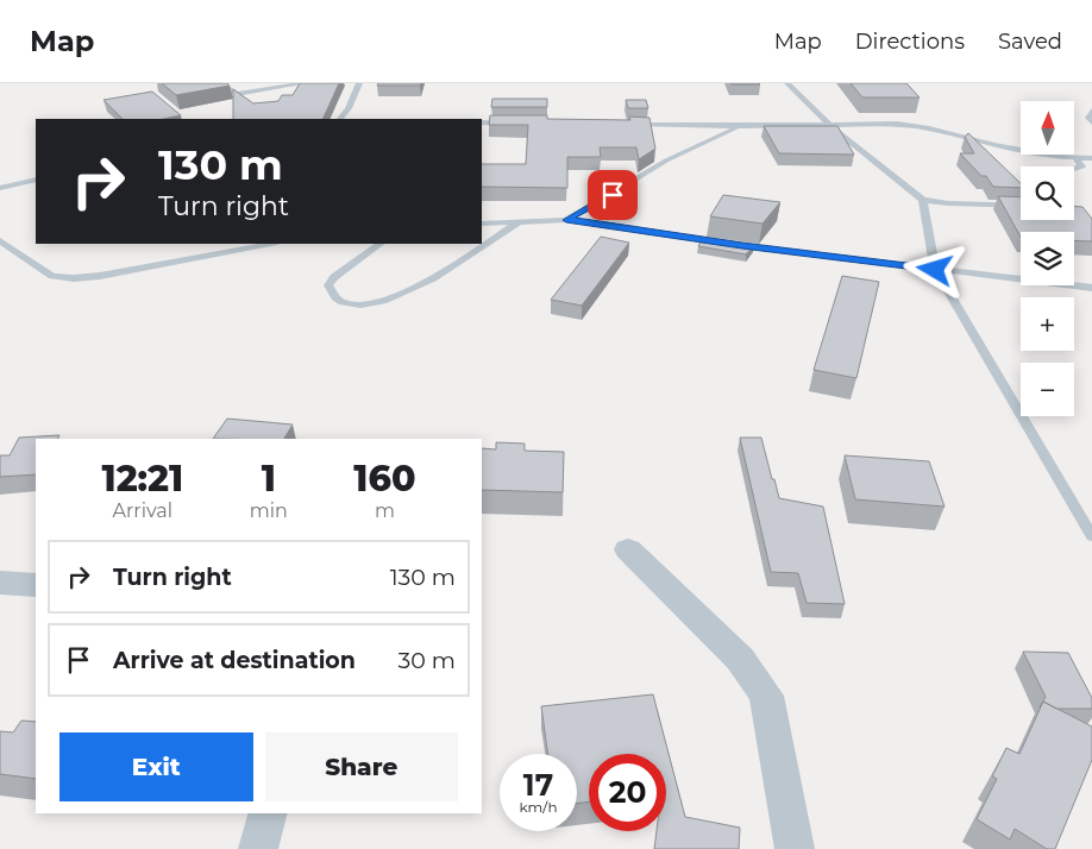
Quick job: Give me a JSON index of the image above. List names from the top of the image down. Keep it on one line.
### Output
{"north":"top","page":{"header":"Map","nav":["Map","Directions","Saved"],"map_buttons":["+","−"],"turn":["130 m","Turn right"],"eta":["12:21","Arrival","1","min","160","m"],"list":[{"name":"Turn right","value":"130 m"},{"name":"Arrive at destination","value":"30 m"}],"buttons":["Exit","Share"],"speed":"17 km/h","limit":"20"}}
